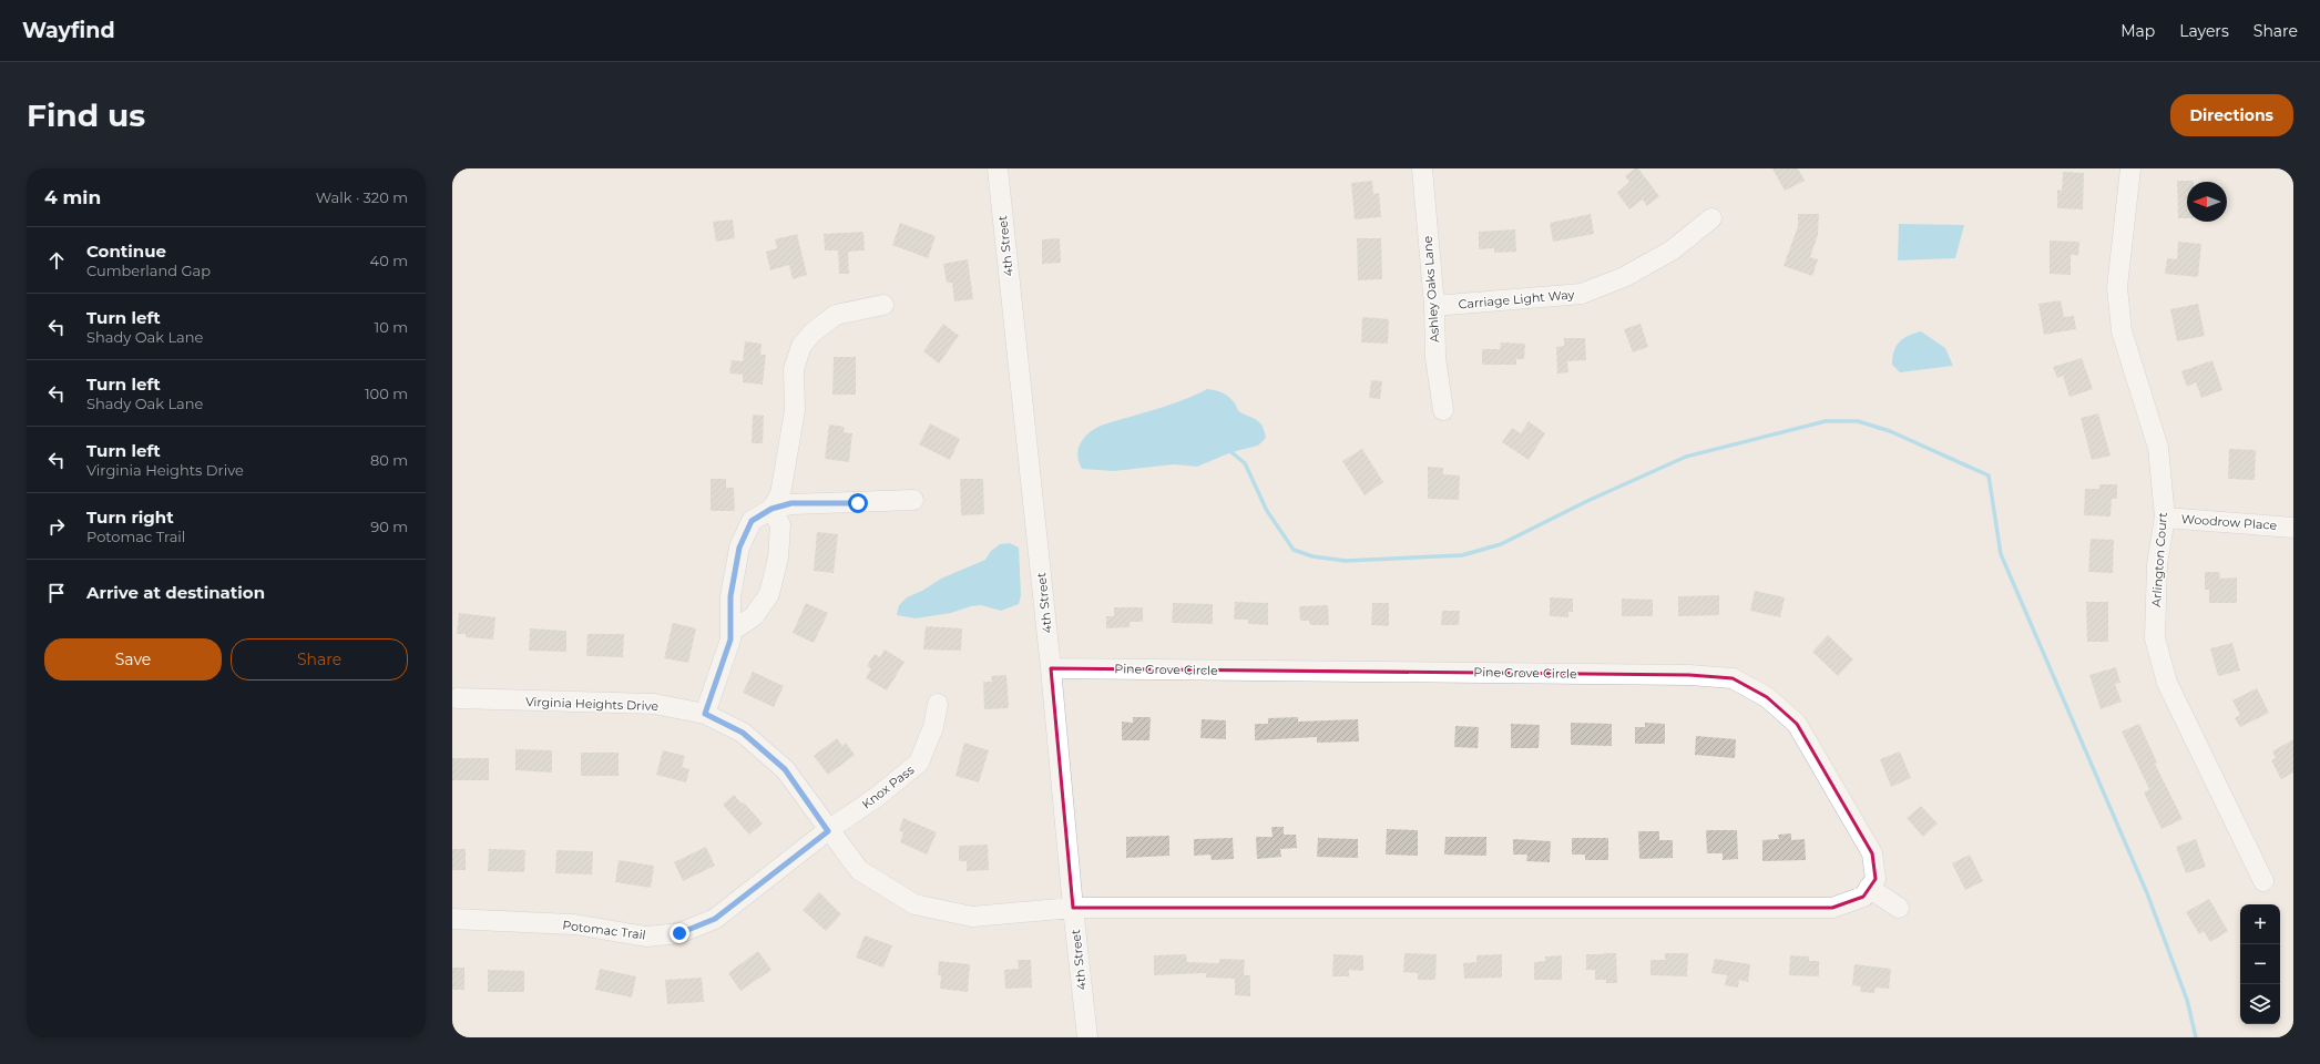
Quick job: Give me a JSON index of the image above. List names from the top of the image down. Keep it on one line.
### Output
{"streets":{"street":["4th Street","Ashley Oaks Lane","Carriage Light Way","Woodrow Place","Arlington Court","Pine Grove Circle","Virginia Heights Drive","Knox Pass","Potomac Trail"]},"crossings":[["4th Street","Pine Grove Circle"],["4th Street","Virginia Heights Drive"],["Ashley Oaks Lane","Carriage Light Way"],["Woodrow Place","Arlington Court"],["Virginia Heights Drive","Knox Pass"],["Virginia Heights Drive","Potomac Trail"],["Knox Pass","Potomac Trail"]],"north":"left","page":{"header":"Wayfind","nav":["Map","Layers","Share"],"buttons":["Directions",["Save","Share"]],"title":"Find us","heading":["4 min","Walk · 320 m"],"list":[["Continue","Cumberland Gap","40 m"],["Turn left","Shady Oak Lane","10 m"],["Turn left","Shady Oak Lane","100 m"],["Turn left","Virginia Heights Drive","80 m"],["Turn right","Potomac Trail","90 m"],"Arrive at destination"],"map_buttons":["+","−"]}}
